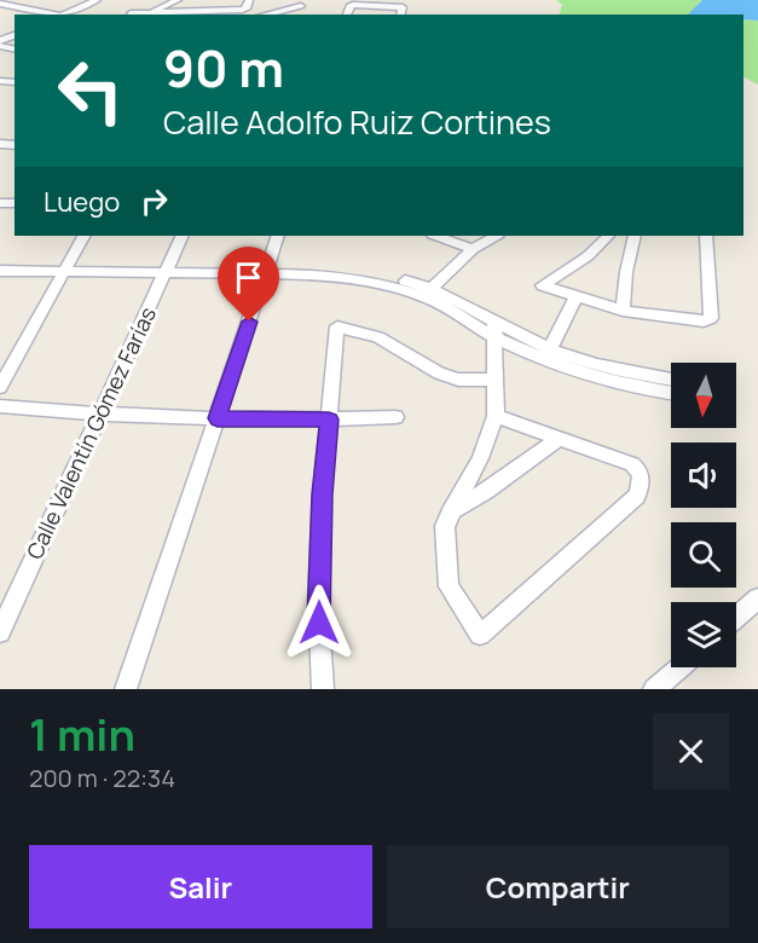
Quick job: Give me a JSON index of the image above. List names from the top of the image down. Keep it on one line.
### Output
{"streets":{"street":["Calle Valentín Gómez Farías"]},"north":"bottom","page":{"turn":["90 m","Calle Adolfo Ruiz Cortines"],"then":"Luego","heading":["1 min","200 m · 22:34"],"buttons":["Salir","Compartir"]}}
